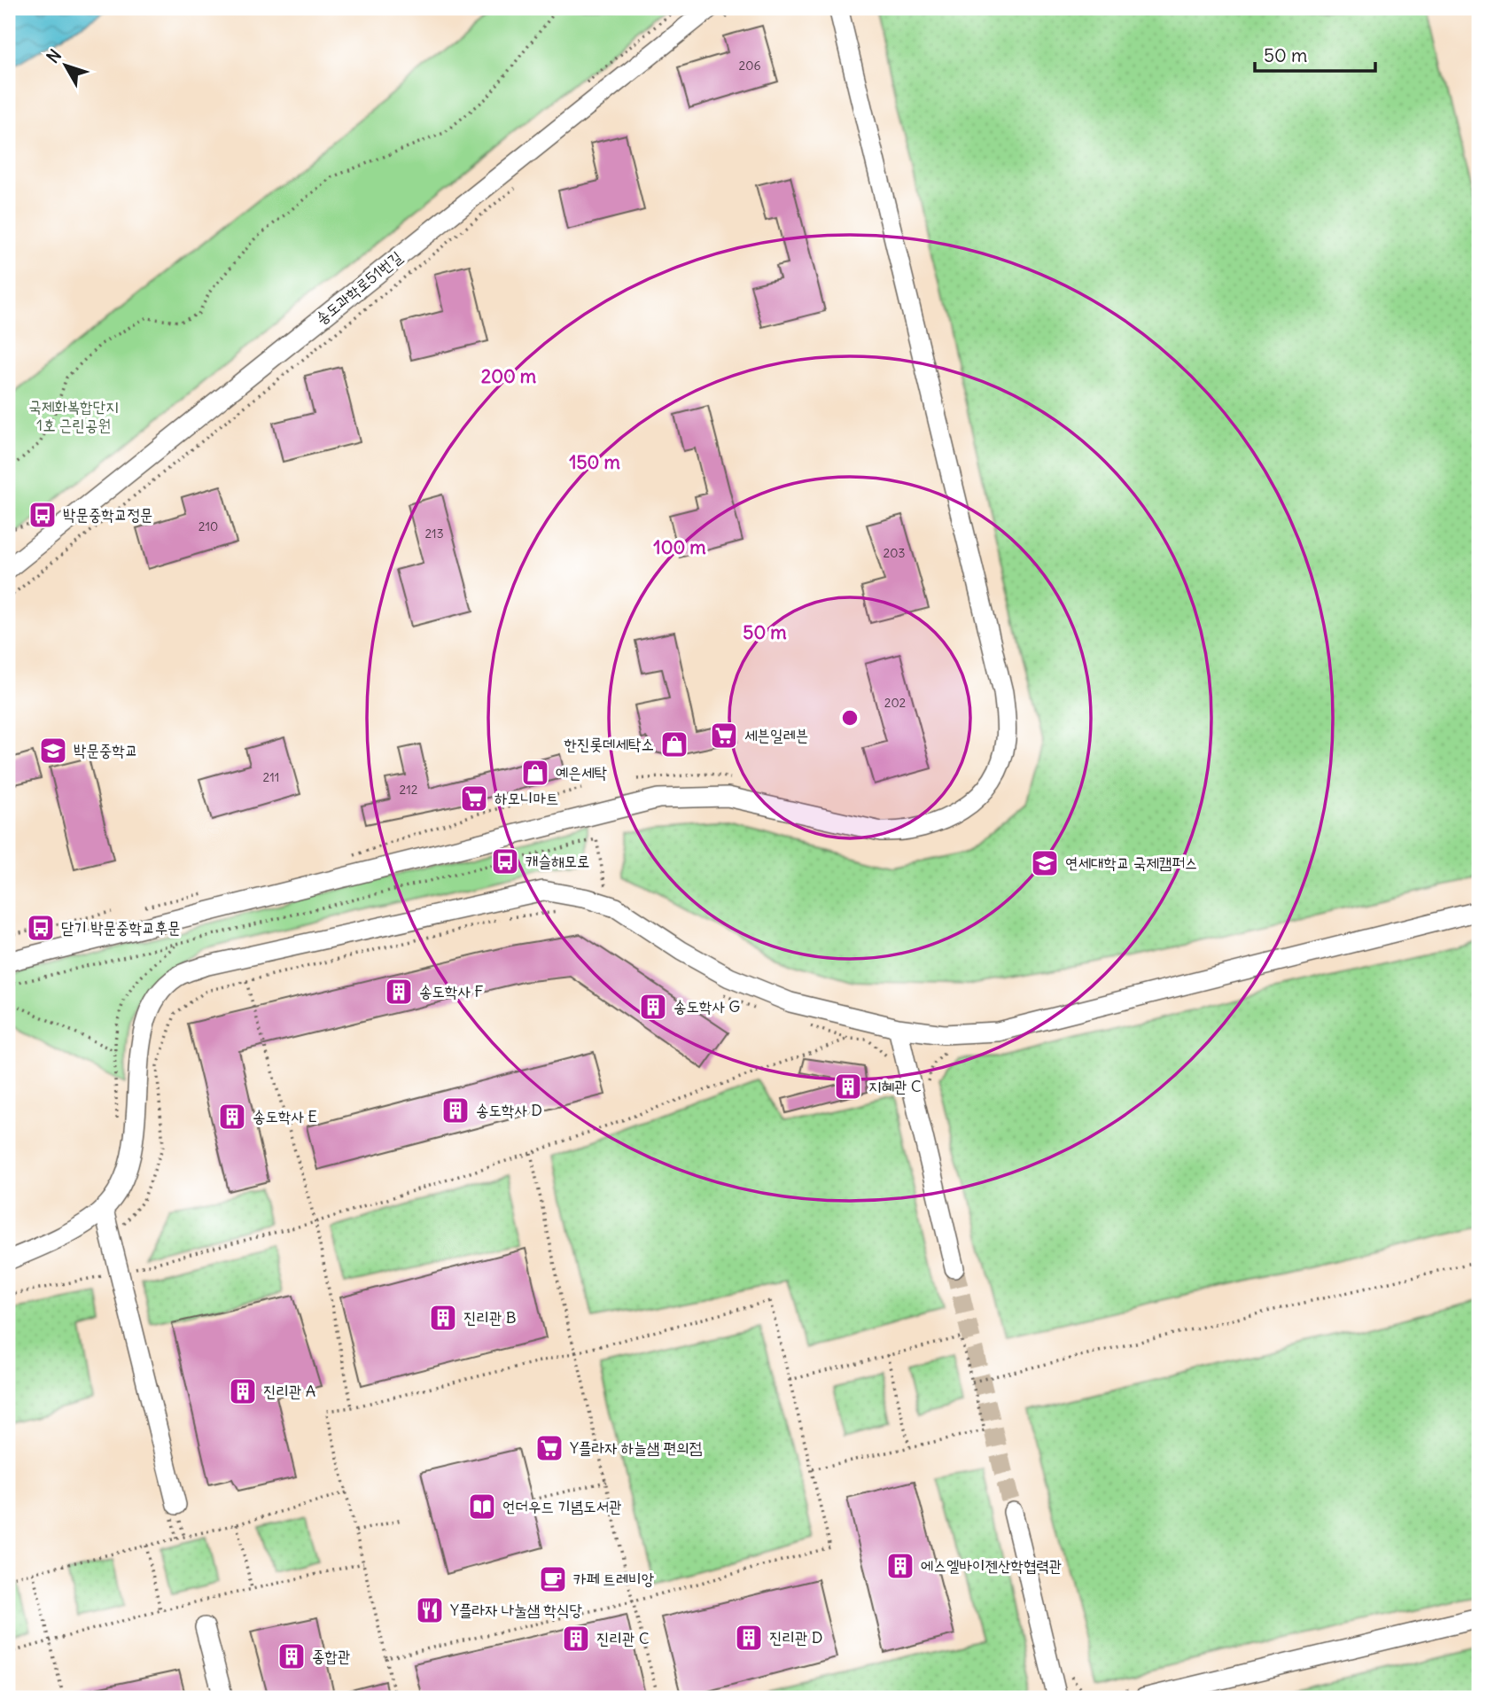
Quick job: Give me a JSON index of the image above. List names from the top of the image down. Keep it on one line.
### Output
{"streets":{"street":["송도과학로51번길"]},"parks":["국제화복합단지 1호 근린공원"],"places":{"bus stop":["박문중학교정문","캐슬해모로","닫기 박문중학교후문"],"supermarket":["세븐일레븐","하모니마트","Y플라자 하늘샘 편의점"],"shop":["한진롯데세탁소","예은세탁"],"school or university":["박문중학교","연세대학교 국제캠퍼스"],"building":["송도학사 F","송도학사 G","지혜관 C","송도학사 D","송도학사 E","진리관 B","진리관 A","에스엘바이젠산학협력관","진리관 D","진리관 C","종합관"],"library":["언더우드 기념도서관"],"cafe":["카페 트레비앙"],"restaurant":["Y플라자 나눌샘 학식당"]},"house_numbers":["206","210","213","203","202","211","212"],"scale_bar":"50 m","north":"top left","rings":["200 m","150 m","100 m","50 m"]}
